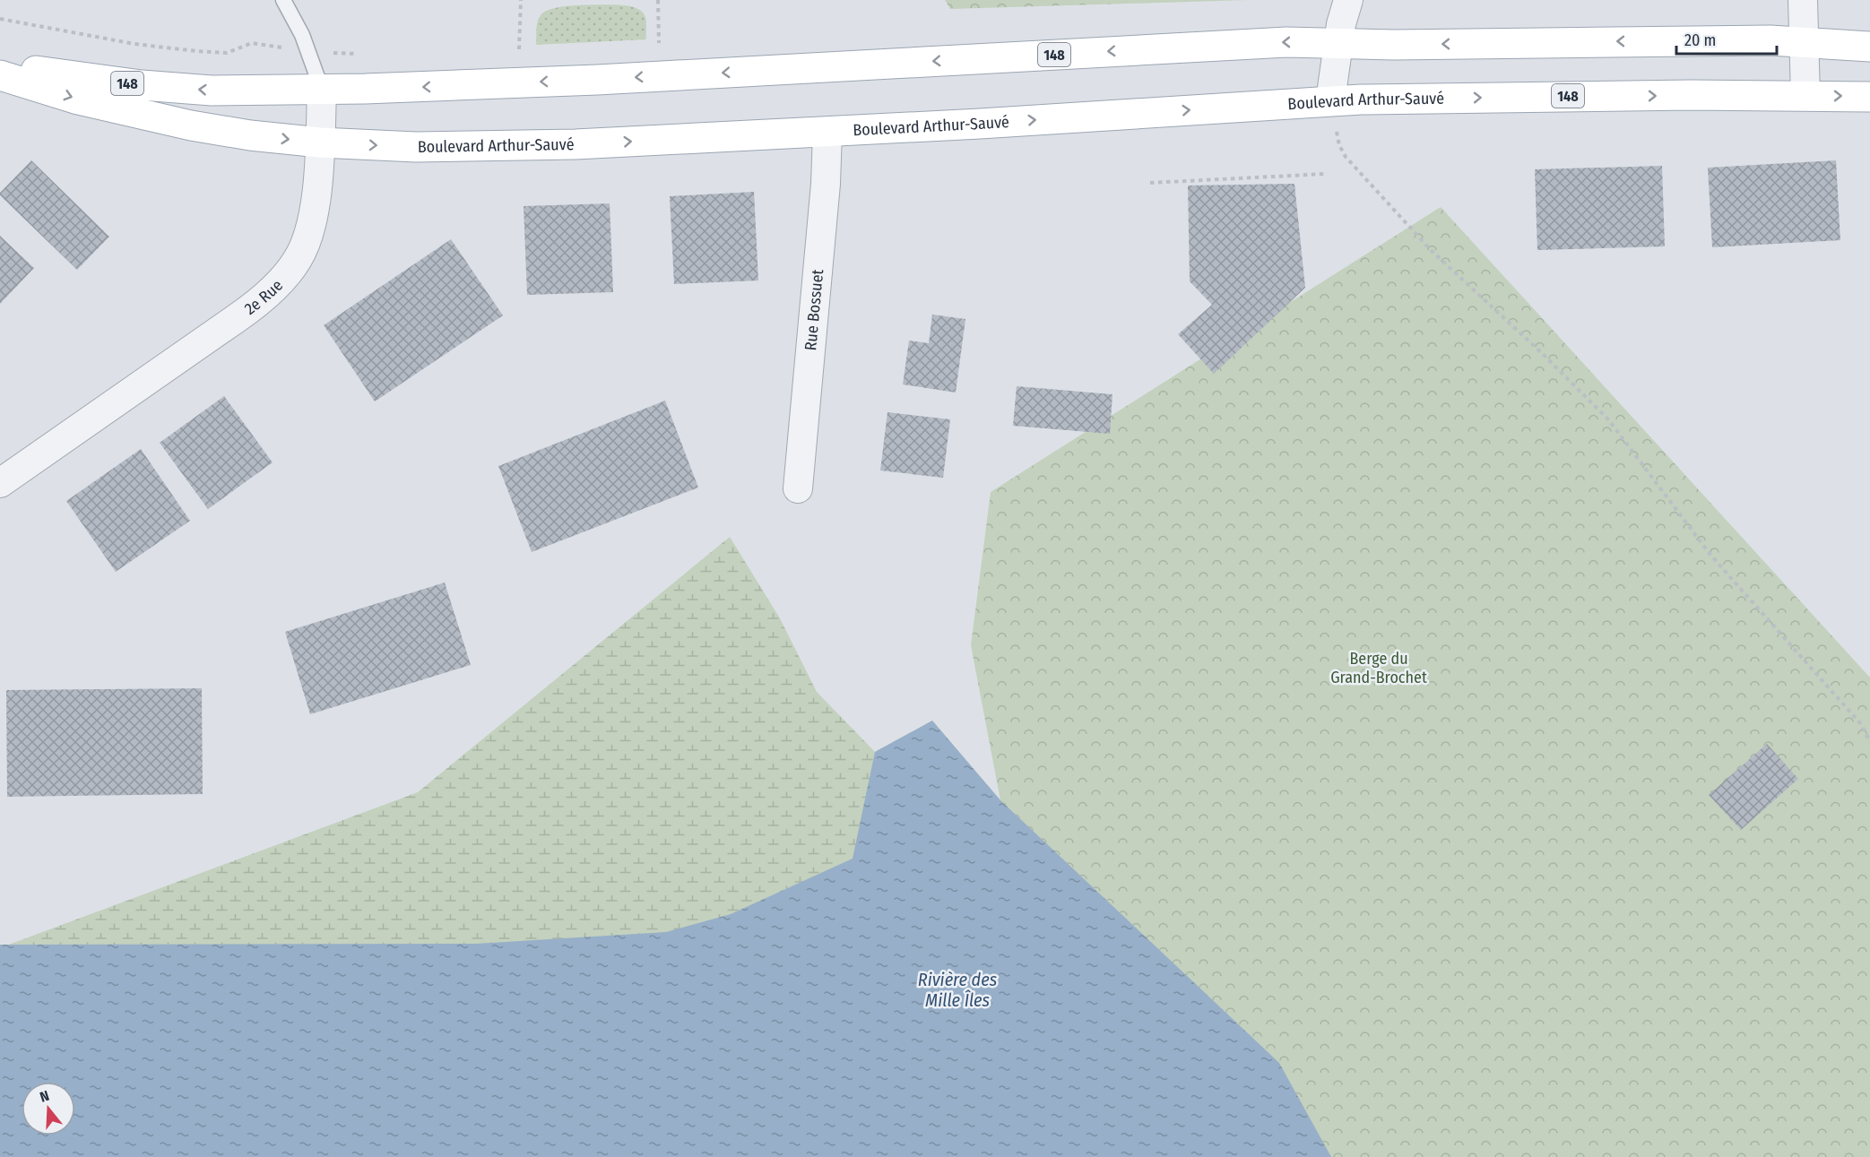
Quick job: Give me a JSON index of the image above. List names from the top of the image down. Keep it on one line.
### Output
{"streets":{"main road":["148","Boulevard Arthur-Sauvé"],"street":["2e Rue","Rue Bossuet"]},"crossings":[["148","2e Rue"],["Boulevard Arthur-Sauvé","2e Rue"],["Boulevard Arthur-Sauvé","Rue Bossuet"]],"water":["Rivière des Mille Îles"],"parks":["Berge du Grand-Brochet"],"scale_bar":"20 m","north":"top"}
